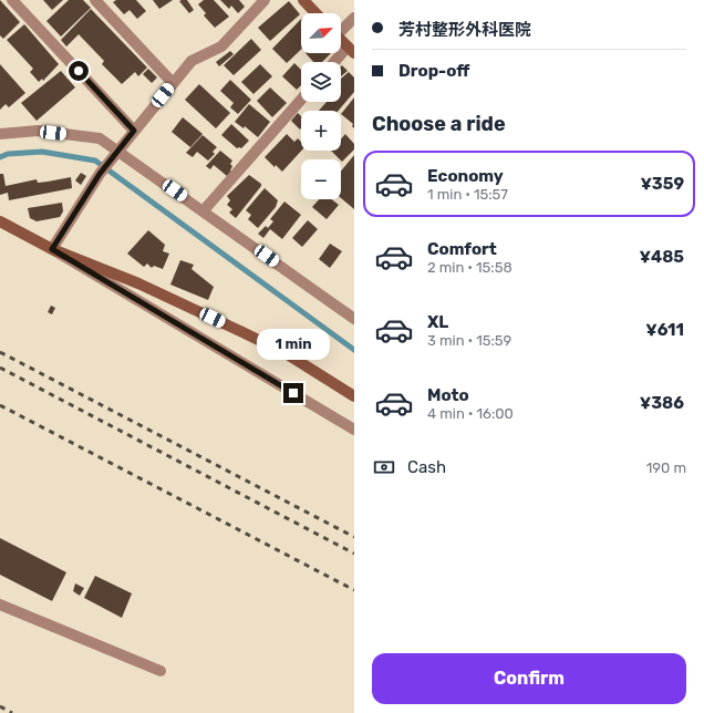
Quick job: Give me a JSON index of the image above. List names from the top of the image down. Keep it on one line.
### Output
{"north":"top right","page":{"banner":["芳村整形外科医院","Drop-off"],"map_buttons":["+","−"],"heading":"Choose a ride","list":[{"name":"Economy","note":"1 min · 15:57","value":"¥359"},{"name":"Comfort","note":"2 min · 15:58","value":"¥485"},{"name":"XL","note":"3 min · 15:59","value":"¥611"},{"name":"Moto","note":"4 min · 16:00","value":"¥386"}],"bubble":"1 min","pay":["Cash","190 m"],"buttons":"Confirm"}}
